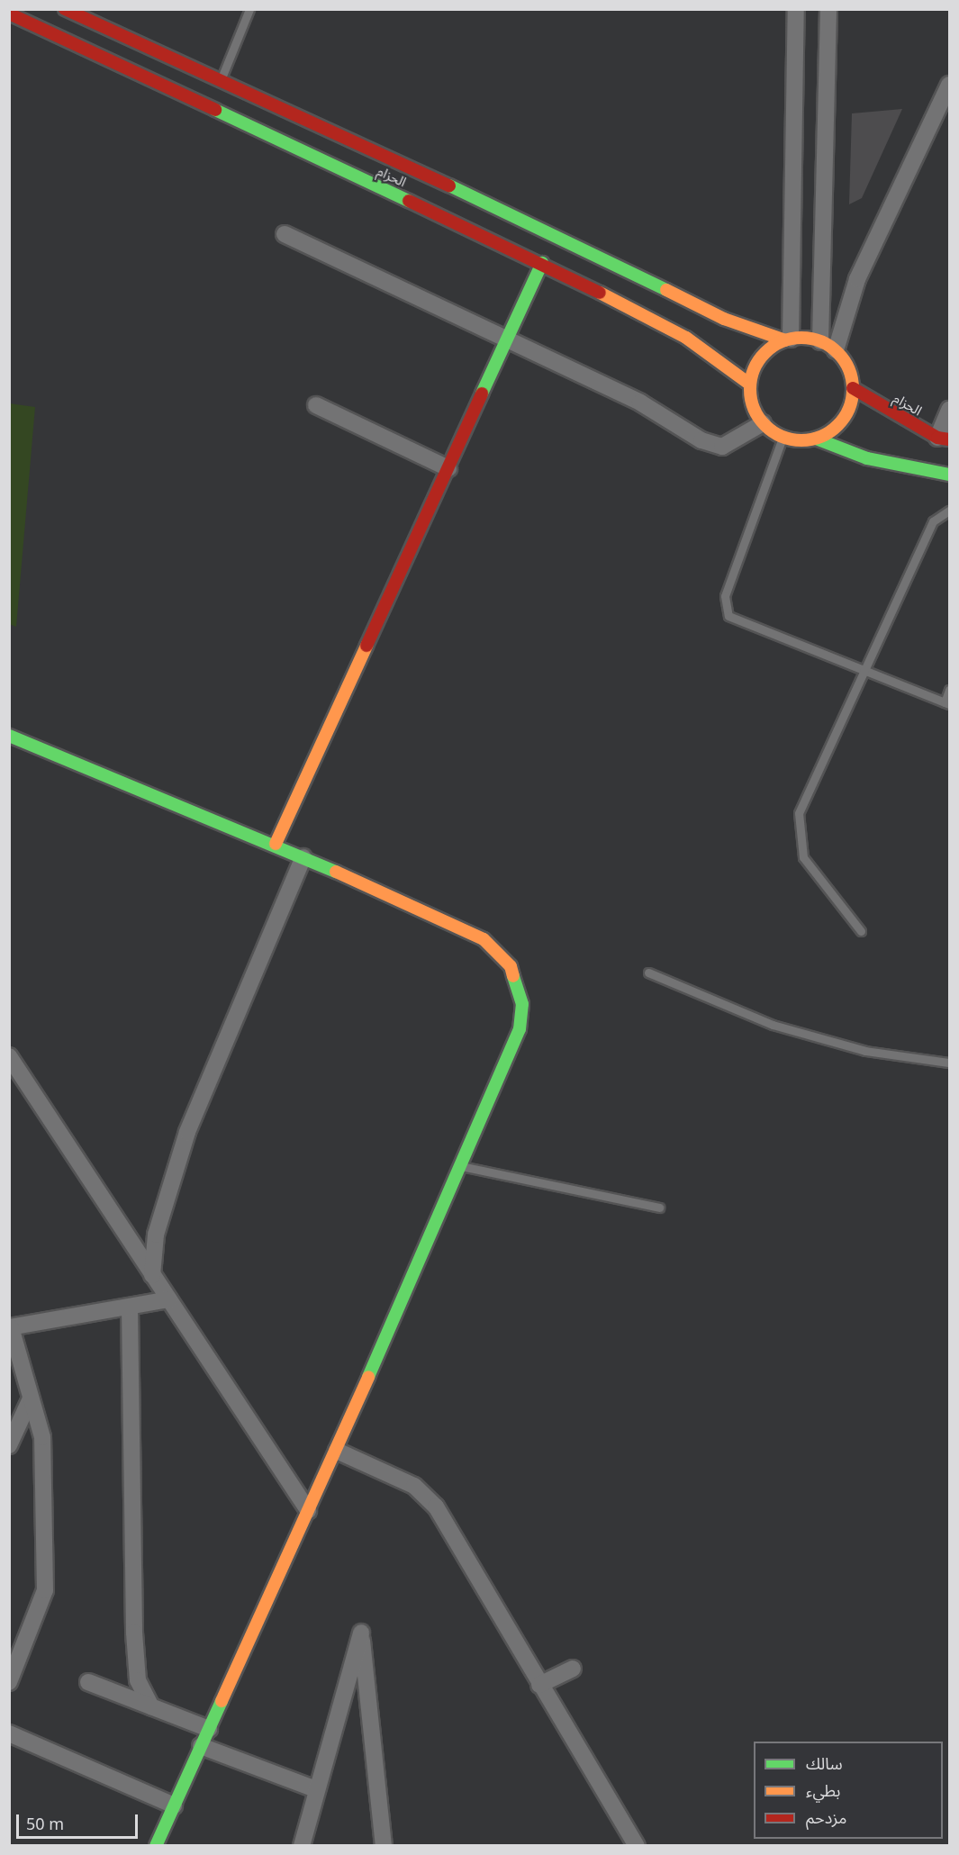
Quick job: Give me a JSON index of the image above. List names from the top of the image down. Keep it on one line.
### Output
{"streets":{"main road":["الحزام"]},"legend":["سالك","بطيء","مزدحم"],"scale_bar":"50 m"}
